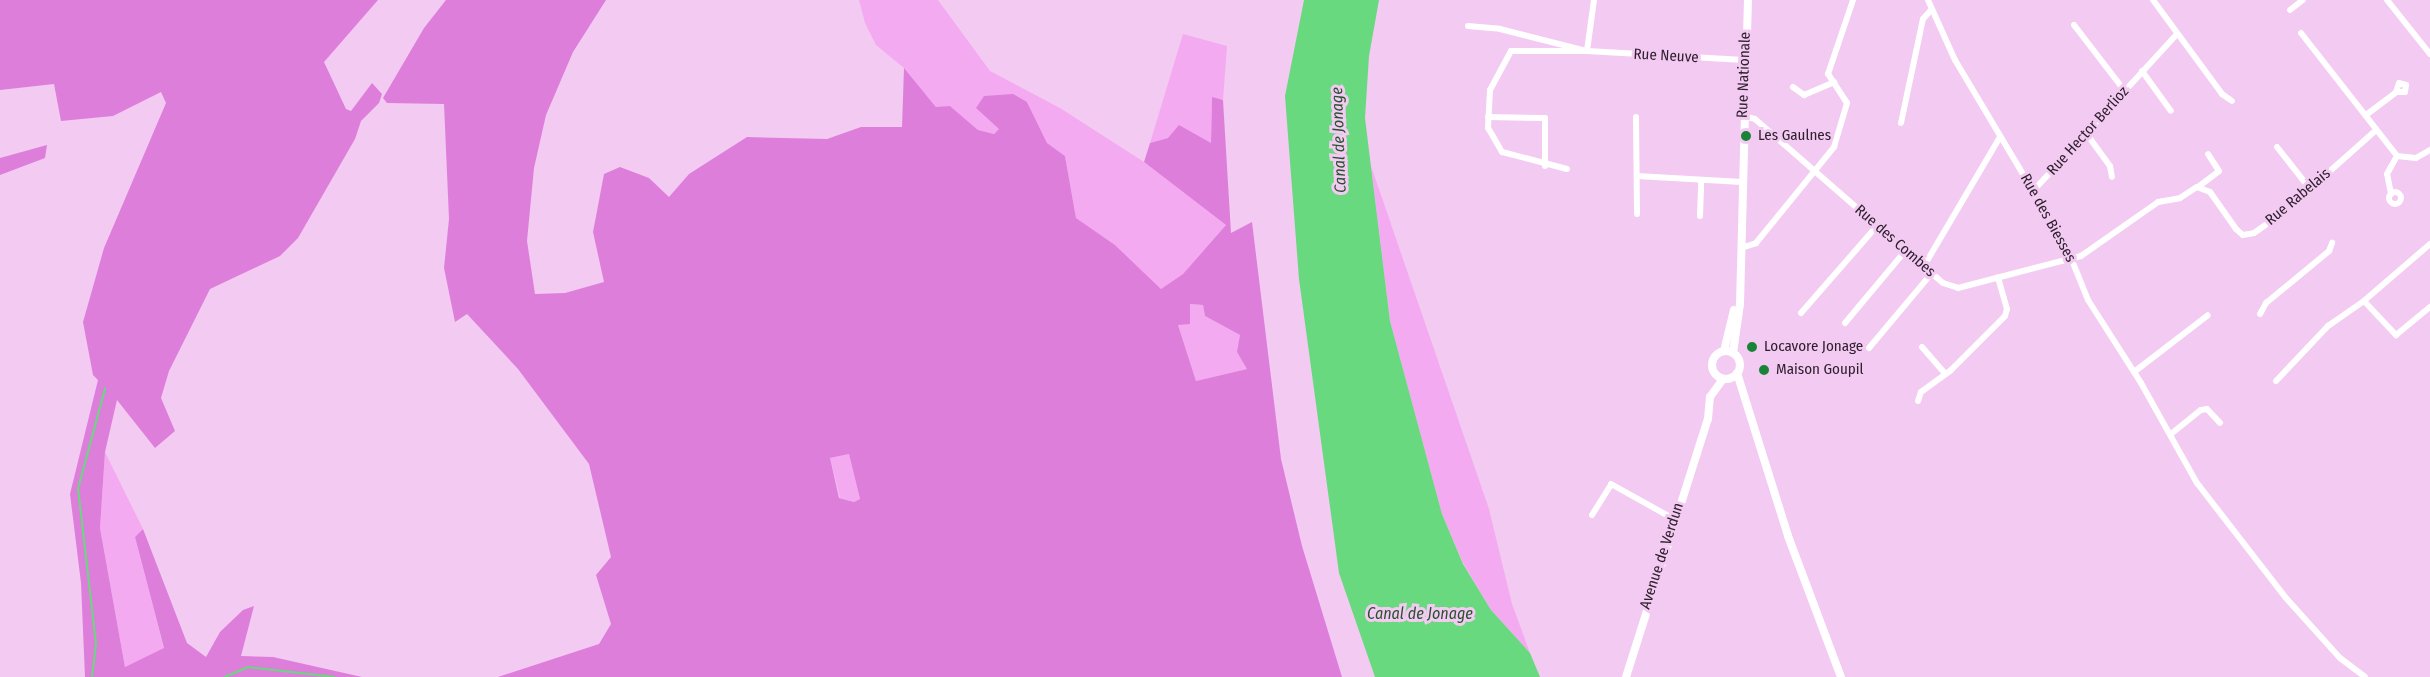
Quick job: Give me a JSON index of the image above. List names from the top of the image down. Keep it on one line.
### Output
{"streets":{"main road":["Rue Nationale","Avenue de Verdun"],"street":["Rue Neuve","Rue Hector Berlioz","Rue Rabelais","Rue des Biesses","Rue des Combes"]},"crossings":[["Rue Neuve","Rue Nationale"],["Rue Nationale","Rue des Combes"],["Rue Nationale","Avenue de Verdun"],["Rue Hector Berlioz","Rue des Biesses"],["Rue des Biesses","Rue des Combes"]],"water":["Canal de Jonage"],"places":["Les Gaulnes","Locavore Jonage","Maison Goupil"]}
